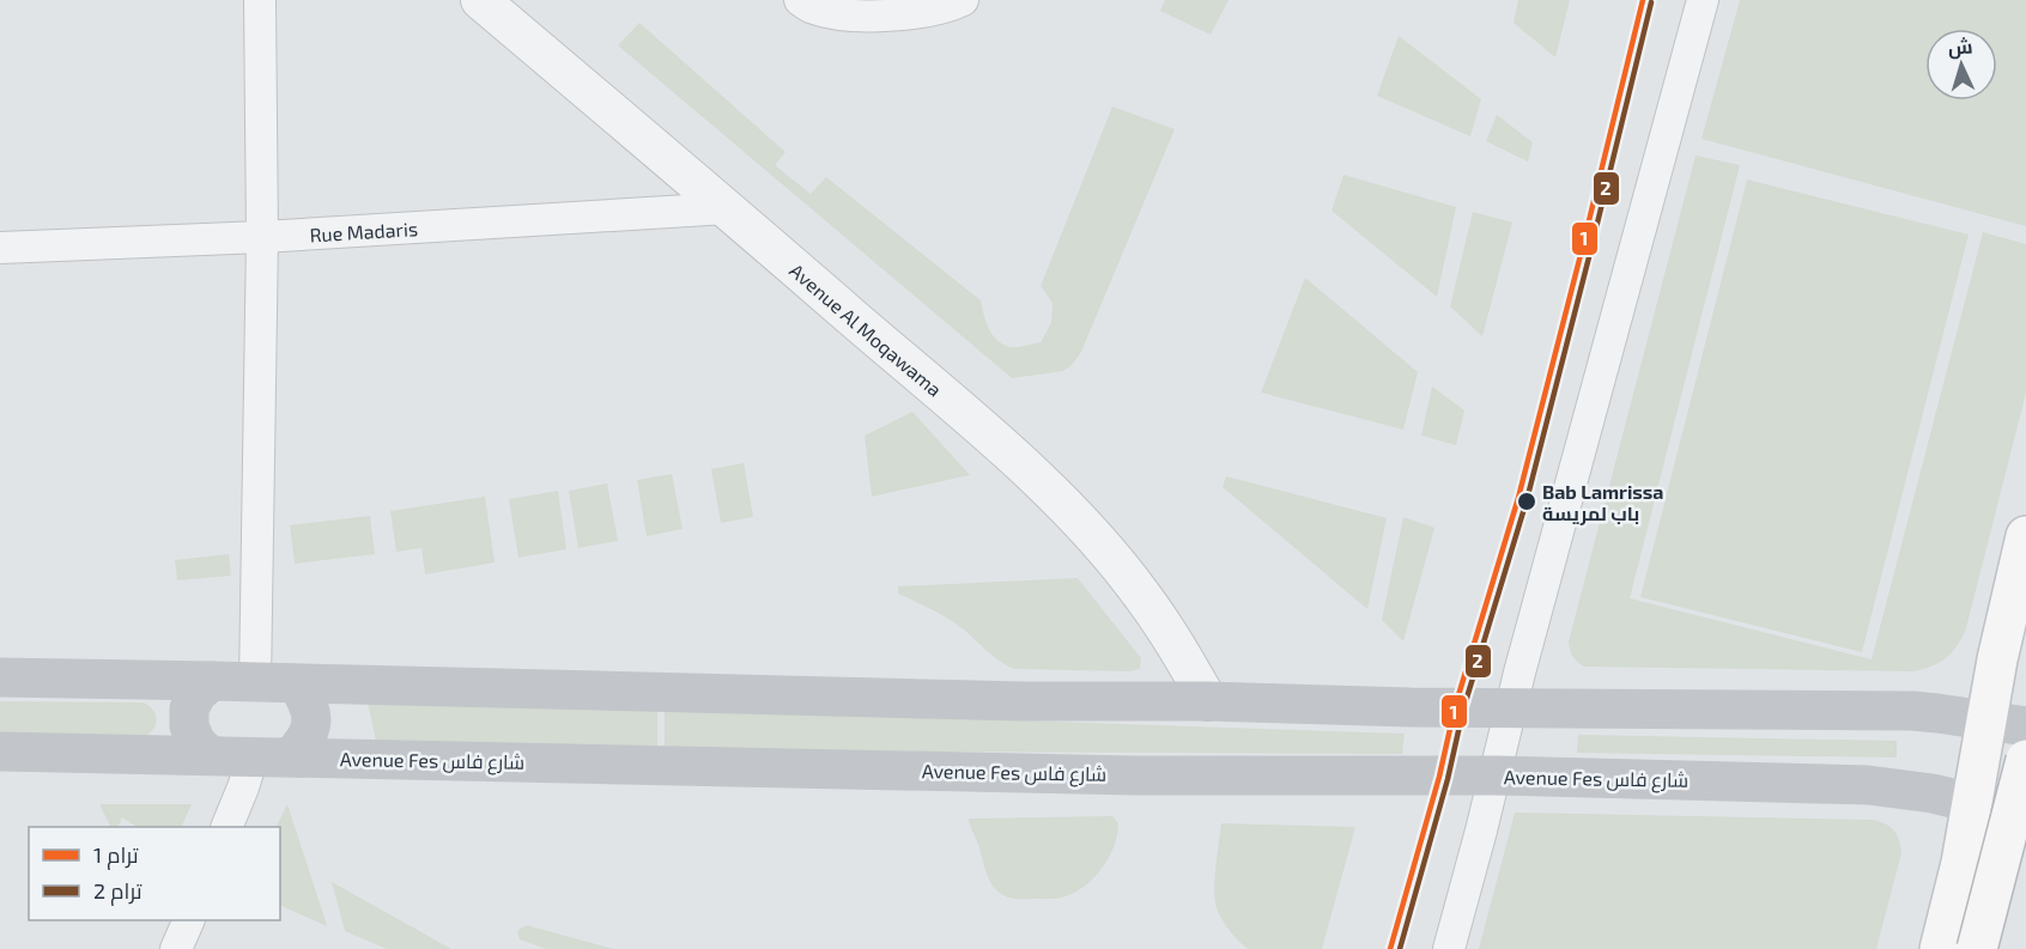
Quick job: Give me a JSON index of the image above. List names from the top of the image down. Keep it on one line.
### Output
{"streets":{"main road":["Avenue Fes شارع فاس"],"street":["Rue Madaris","Avenue Al Moqawama"]},"crossings":[["Rue Madaris","Avenue Al Moqawama"]],"places":["Bab Lamrissa باب لمريسة"],"lines":["tram line 1","tram line 2"],"legend":["ترام 1","ترام 2"],"north":"top"}
